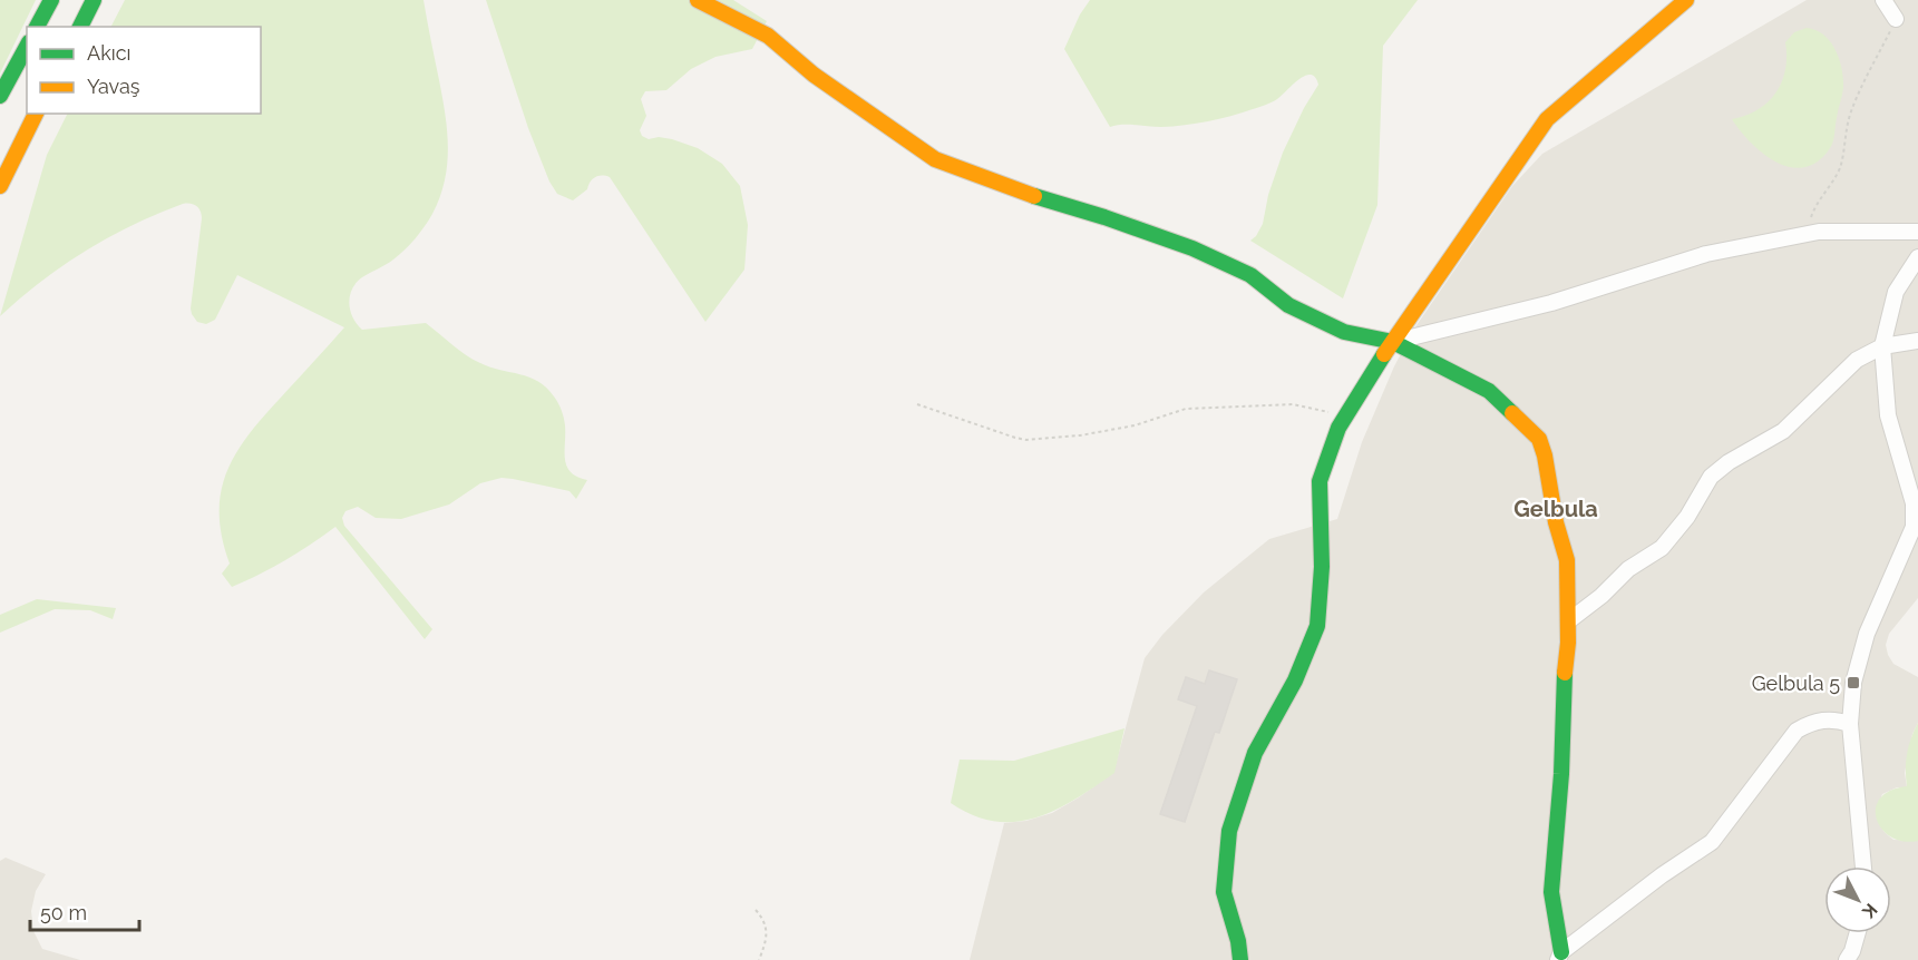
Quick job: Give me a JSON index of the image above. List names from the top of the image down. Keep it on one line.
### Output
{"districts":["Gelbula"],"places":{"transit":["Gelbula 5"]},"legend":["Akıcı","Yavaş"],"scale_bar":"50 m","north":"bottom right"}
